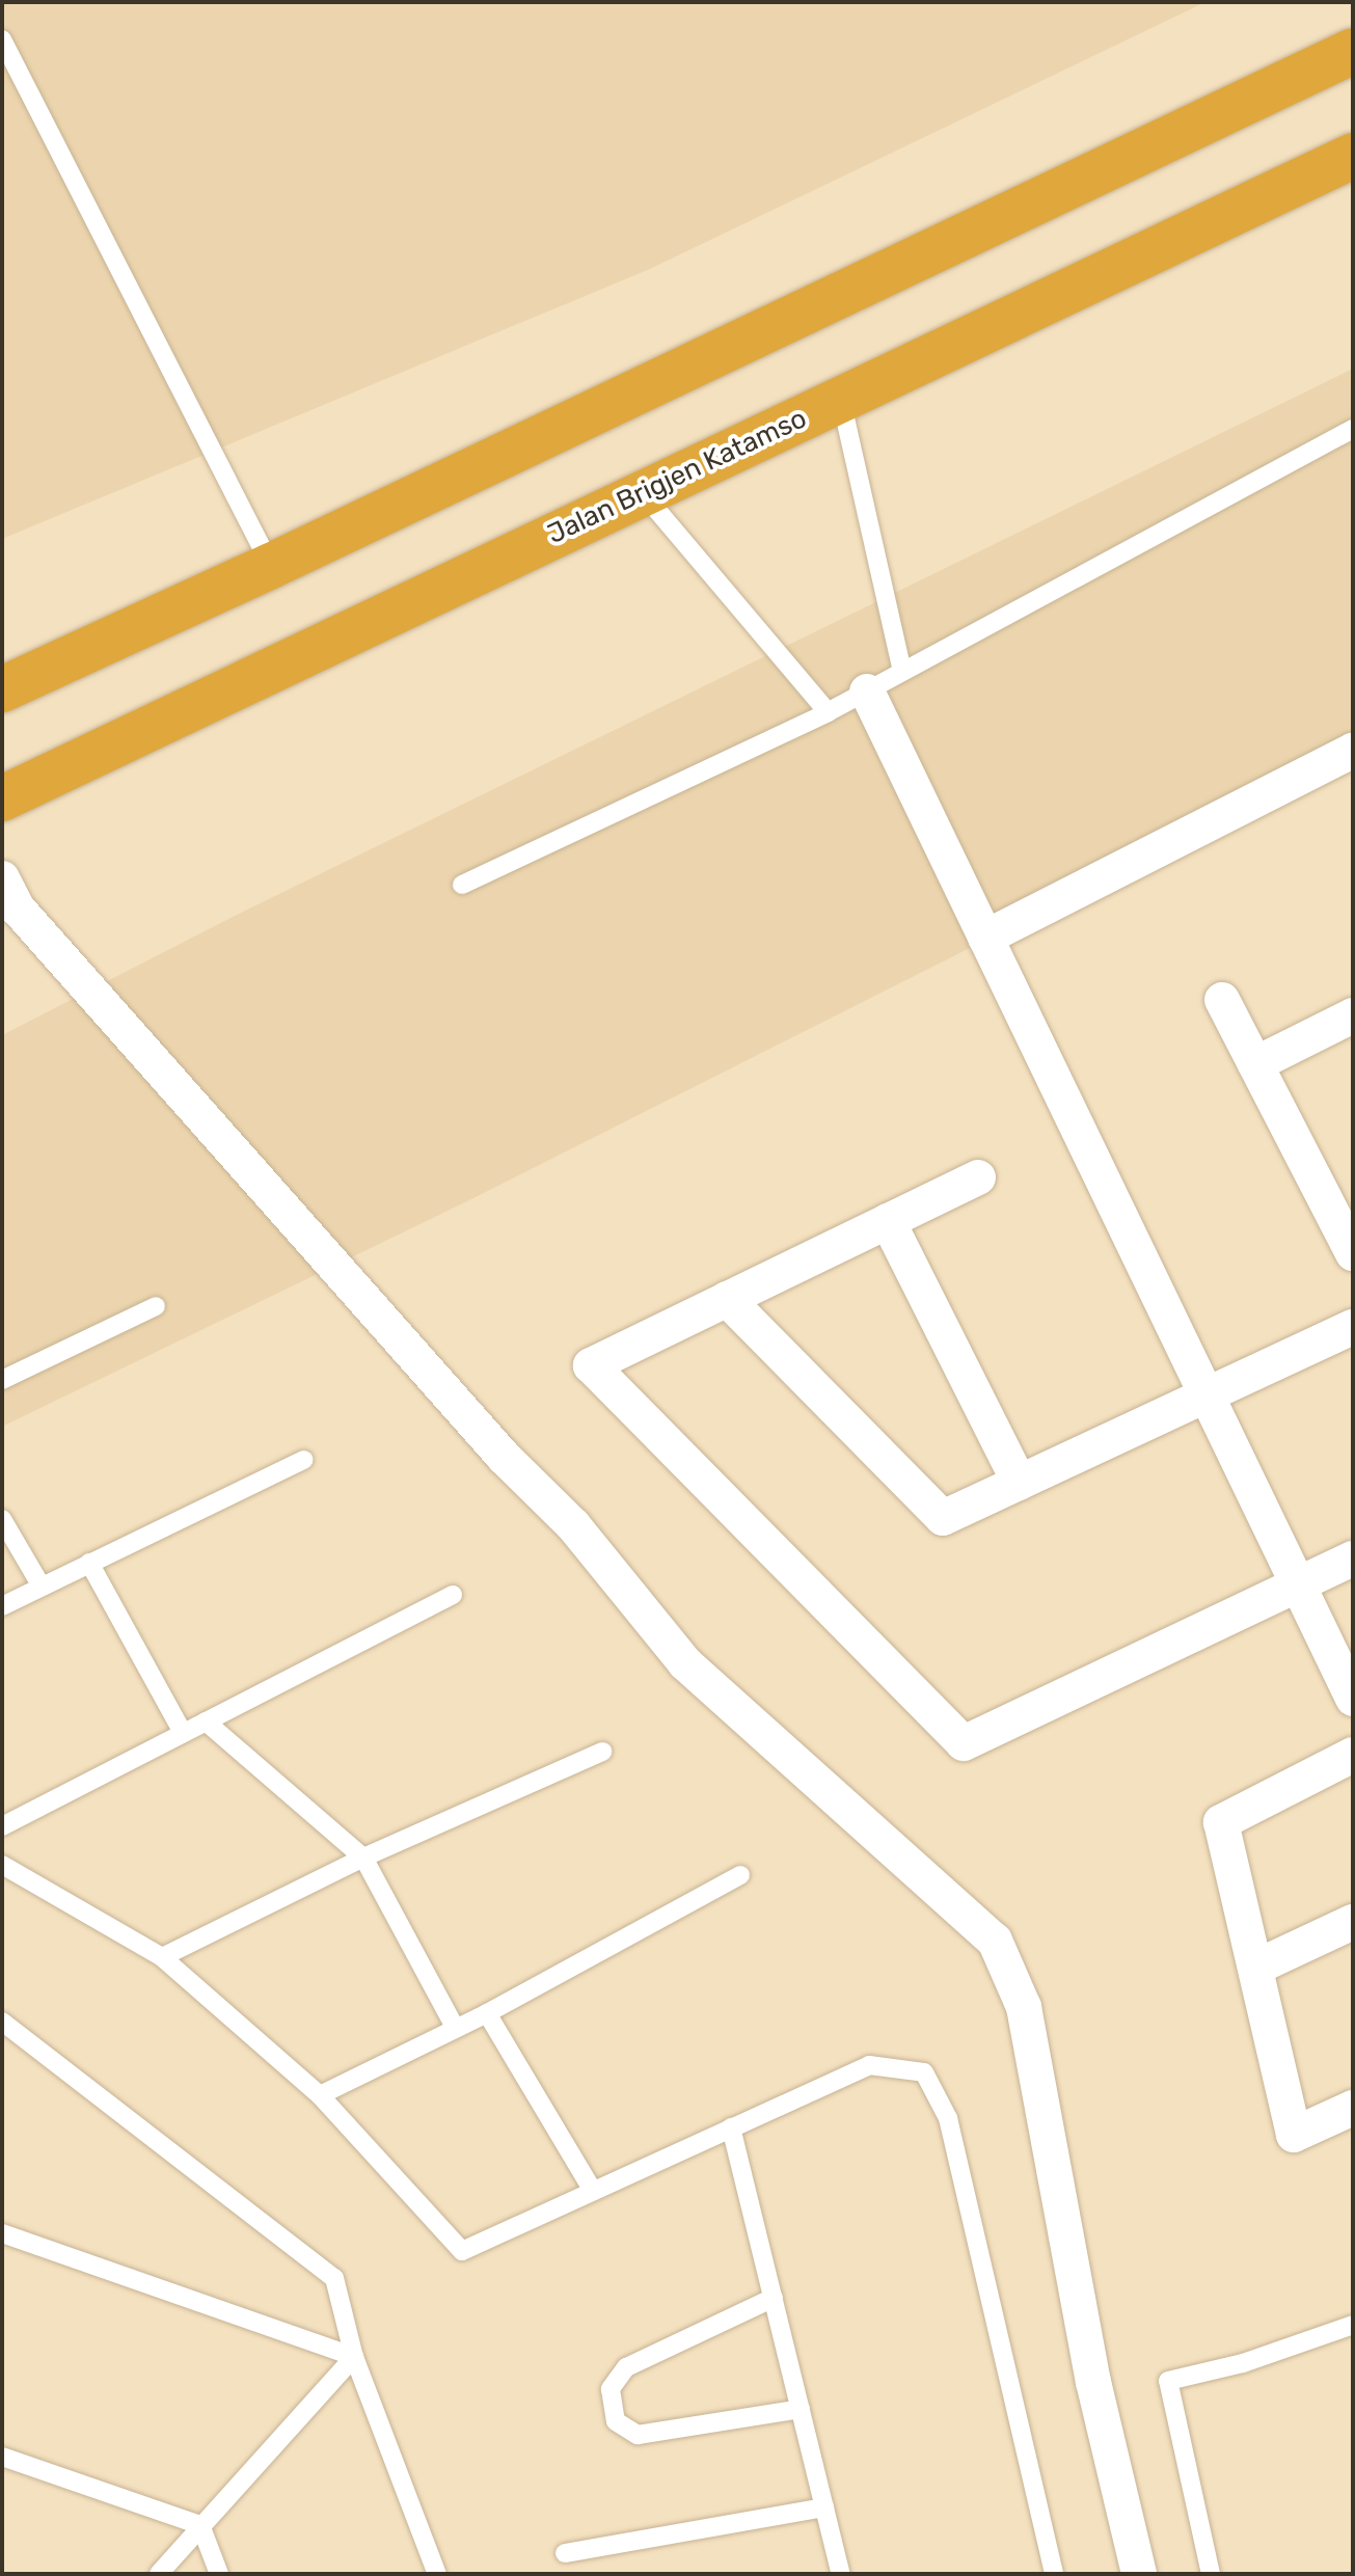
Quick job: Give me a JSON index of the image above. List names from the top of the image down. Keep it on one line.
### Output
{"streets":{"highway":["Jalan Brigjen Katamso"]}}
